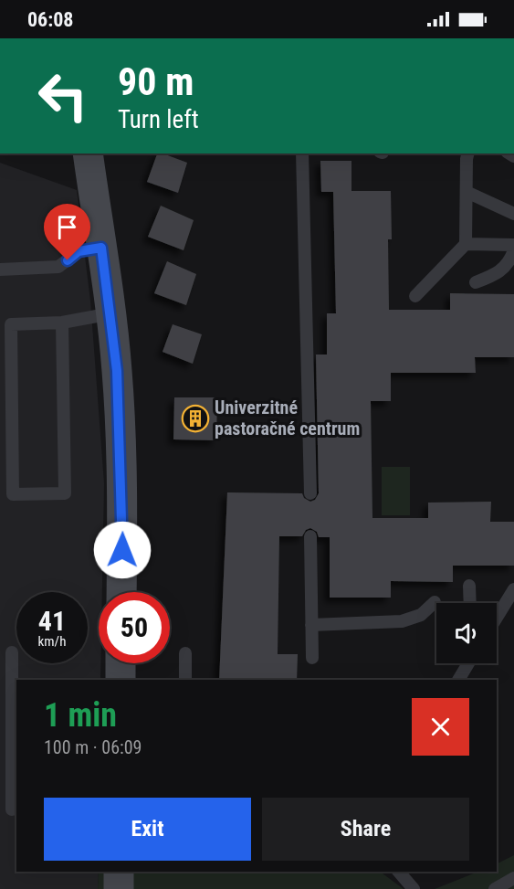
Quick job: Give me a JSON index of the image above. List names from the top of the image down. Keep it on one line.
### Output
{"places":{"building":["Univerzitné pastoračné centrum"]},"page":{"status":"06:08","turn":["90 m","Turn left"],"speed":"41 km/h","limit":"50","heading":["1 min","100 m · 06:09"],"buttons":["Exit","Share"]}}
